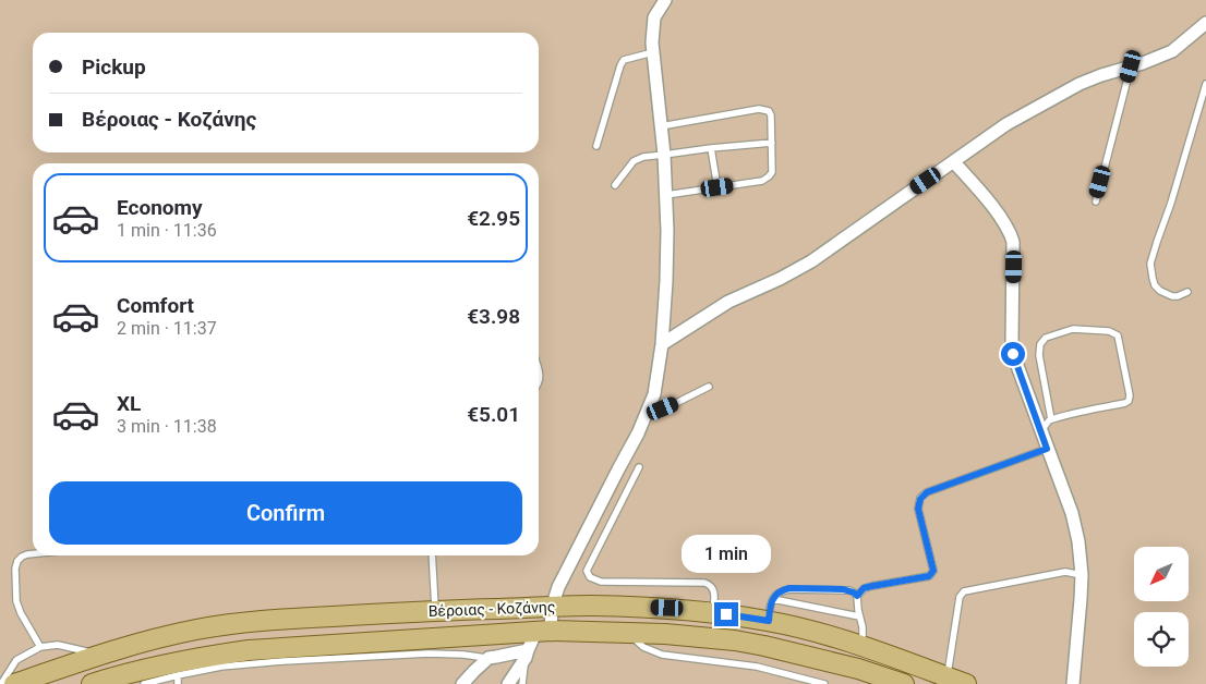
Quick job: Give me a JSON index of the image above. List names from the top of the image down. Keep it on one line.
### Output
{"streets":{"main road":["Βέροιας - Κοζάνης"]},"north":"bottom left","page":{"banner":["Pickup","Βέροιας - Κοζάνης"],"list":[{"name":"Economy","note":"1 min · 11:36","value":"€2.95"},{"name":"Comfort","note":"2 min · 11:37","value":"€3.98"},{"name":"XL","note":"3 min · 11:38","value":"€5.01"}],"buttons":"Confirm","bubble":"1 min"}}
